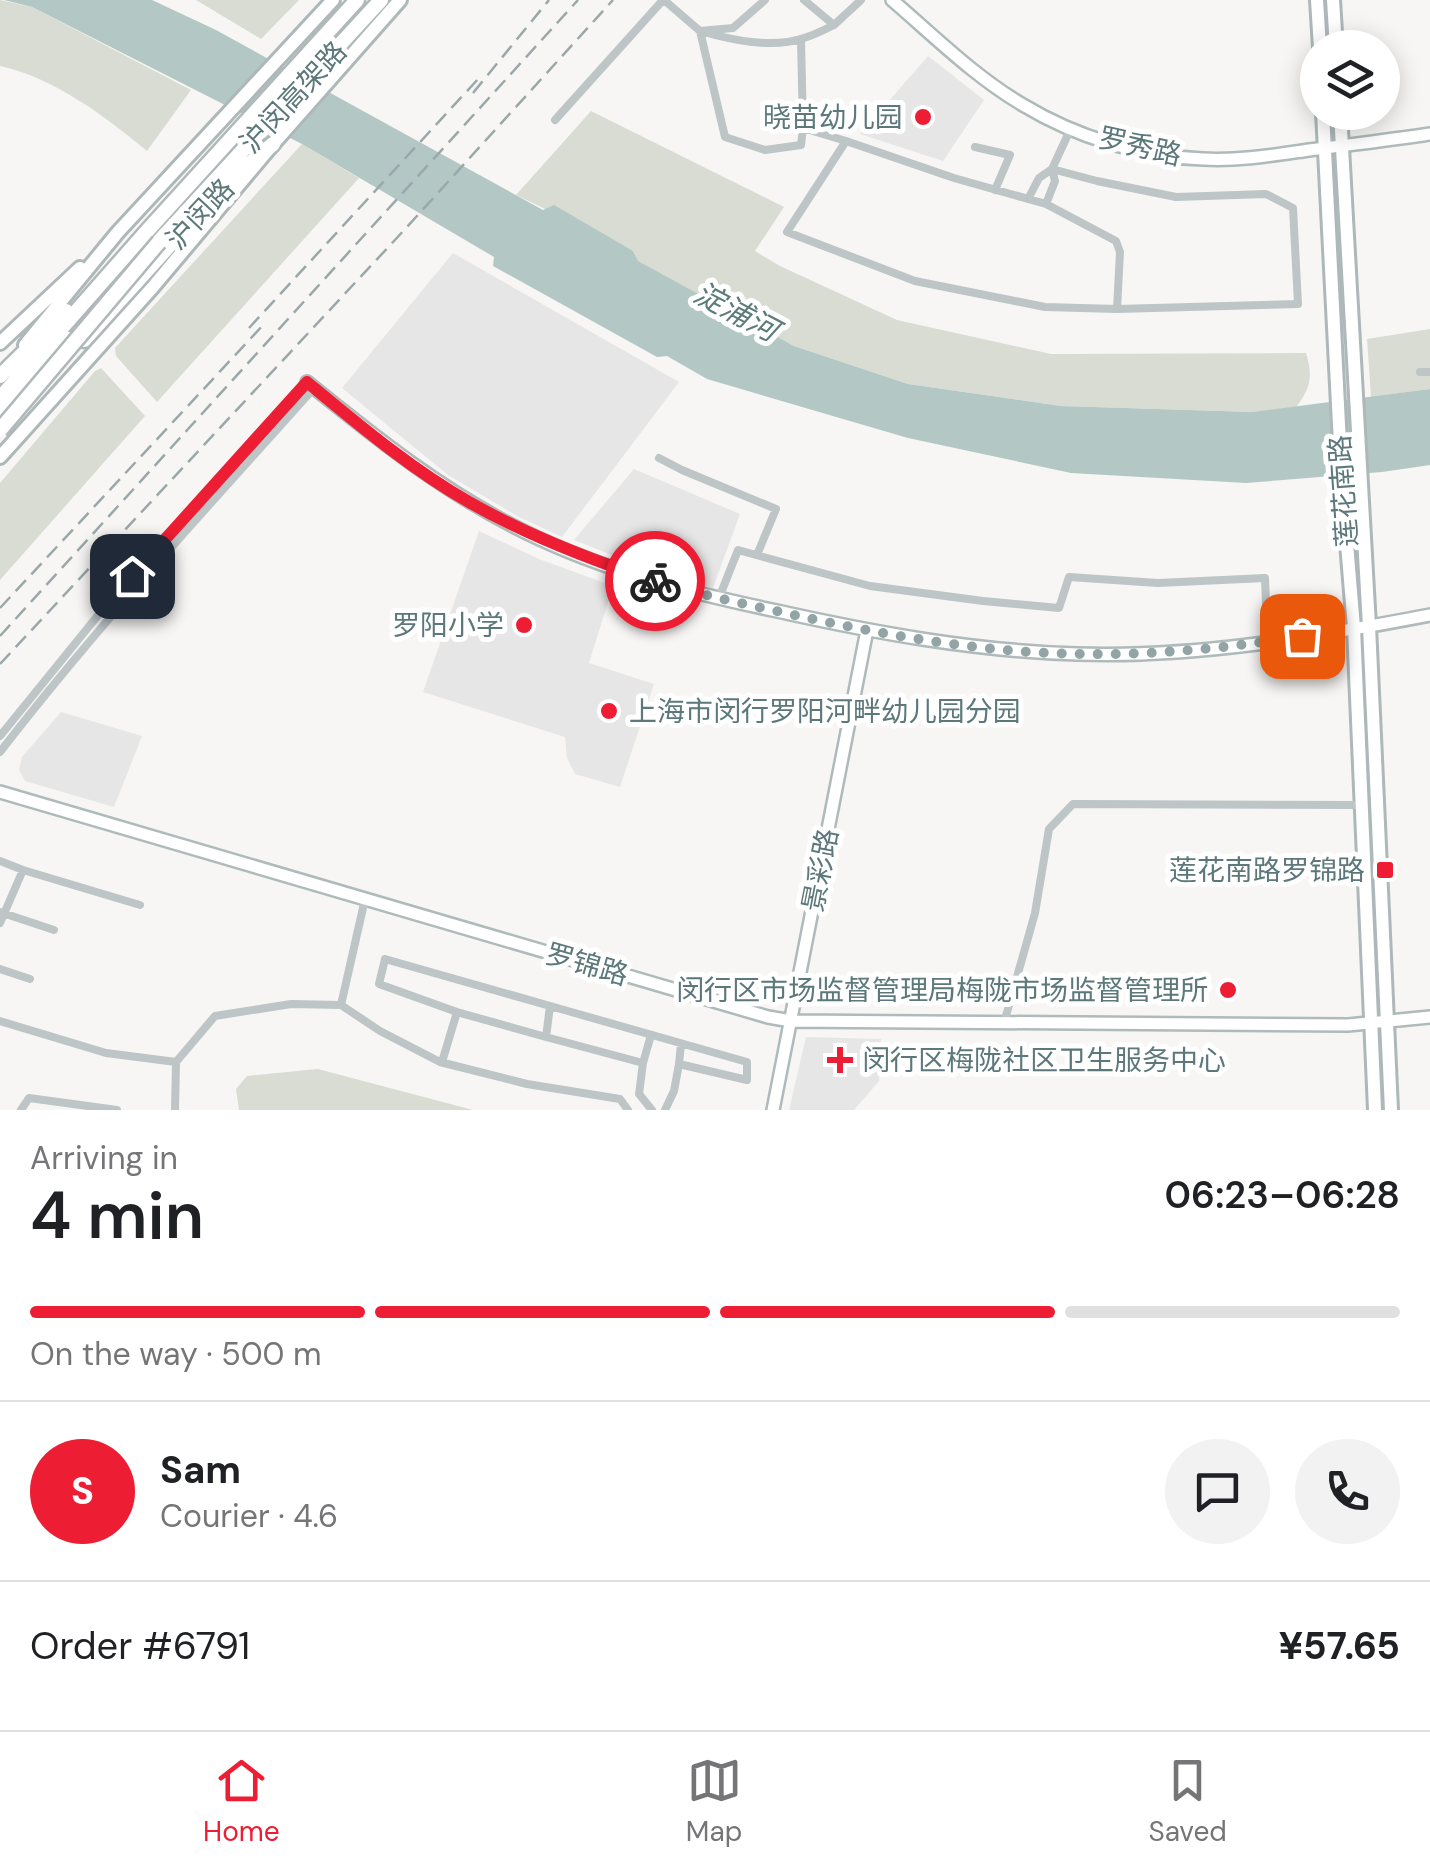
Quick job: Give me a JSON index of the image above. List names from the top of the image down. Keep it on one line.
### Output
{"streets":{"highway":["沪闵高架路","沪闵路"],"main road":["莲花南路"],"street":["罗秀路","景彩路","罗锦路"]},"crossings":[["罗秀路","莲花南路"],["莲花南路","罗锦路"],["景彩路","罗锦路"]],"water":["淀浦河"],"places":{"other":["晓苗幼儿园","罗阳小学","上海市闵行罗阳河畔幼儿园分园","闵行区市场监督管理局梅陇市场监督管理所"],"transit":["莲花南路罗锦路"],"health":["闵行区梅陇社区卫生服务中心"]},"page":{"heading":["4 min","Arriving in","06:23–06:28"],"panel":["Sam","Courier · 4.6","Order #6791","¥57.65"],"bar":"On the way · 500 m","round":"S","tabs":["Home","Map","Saved"]}}
